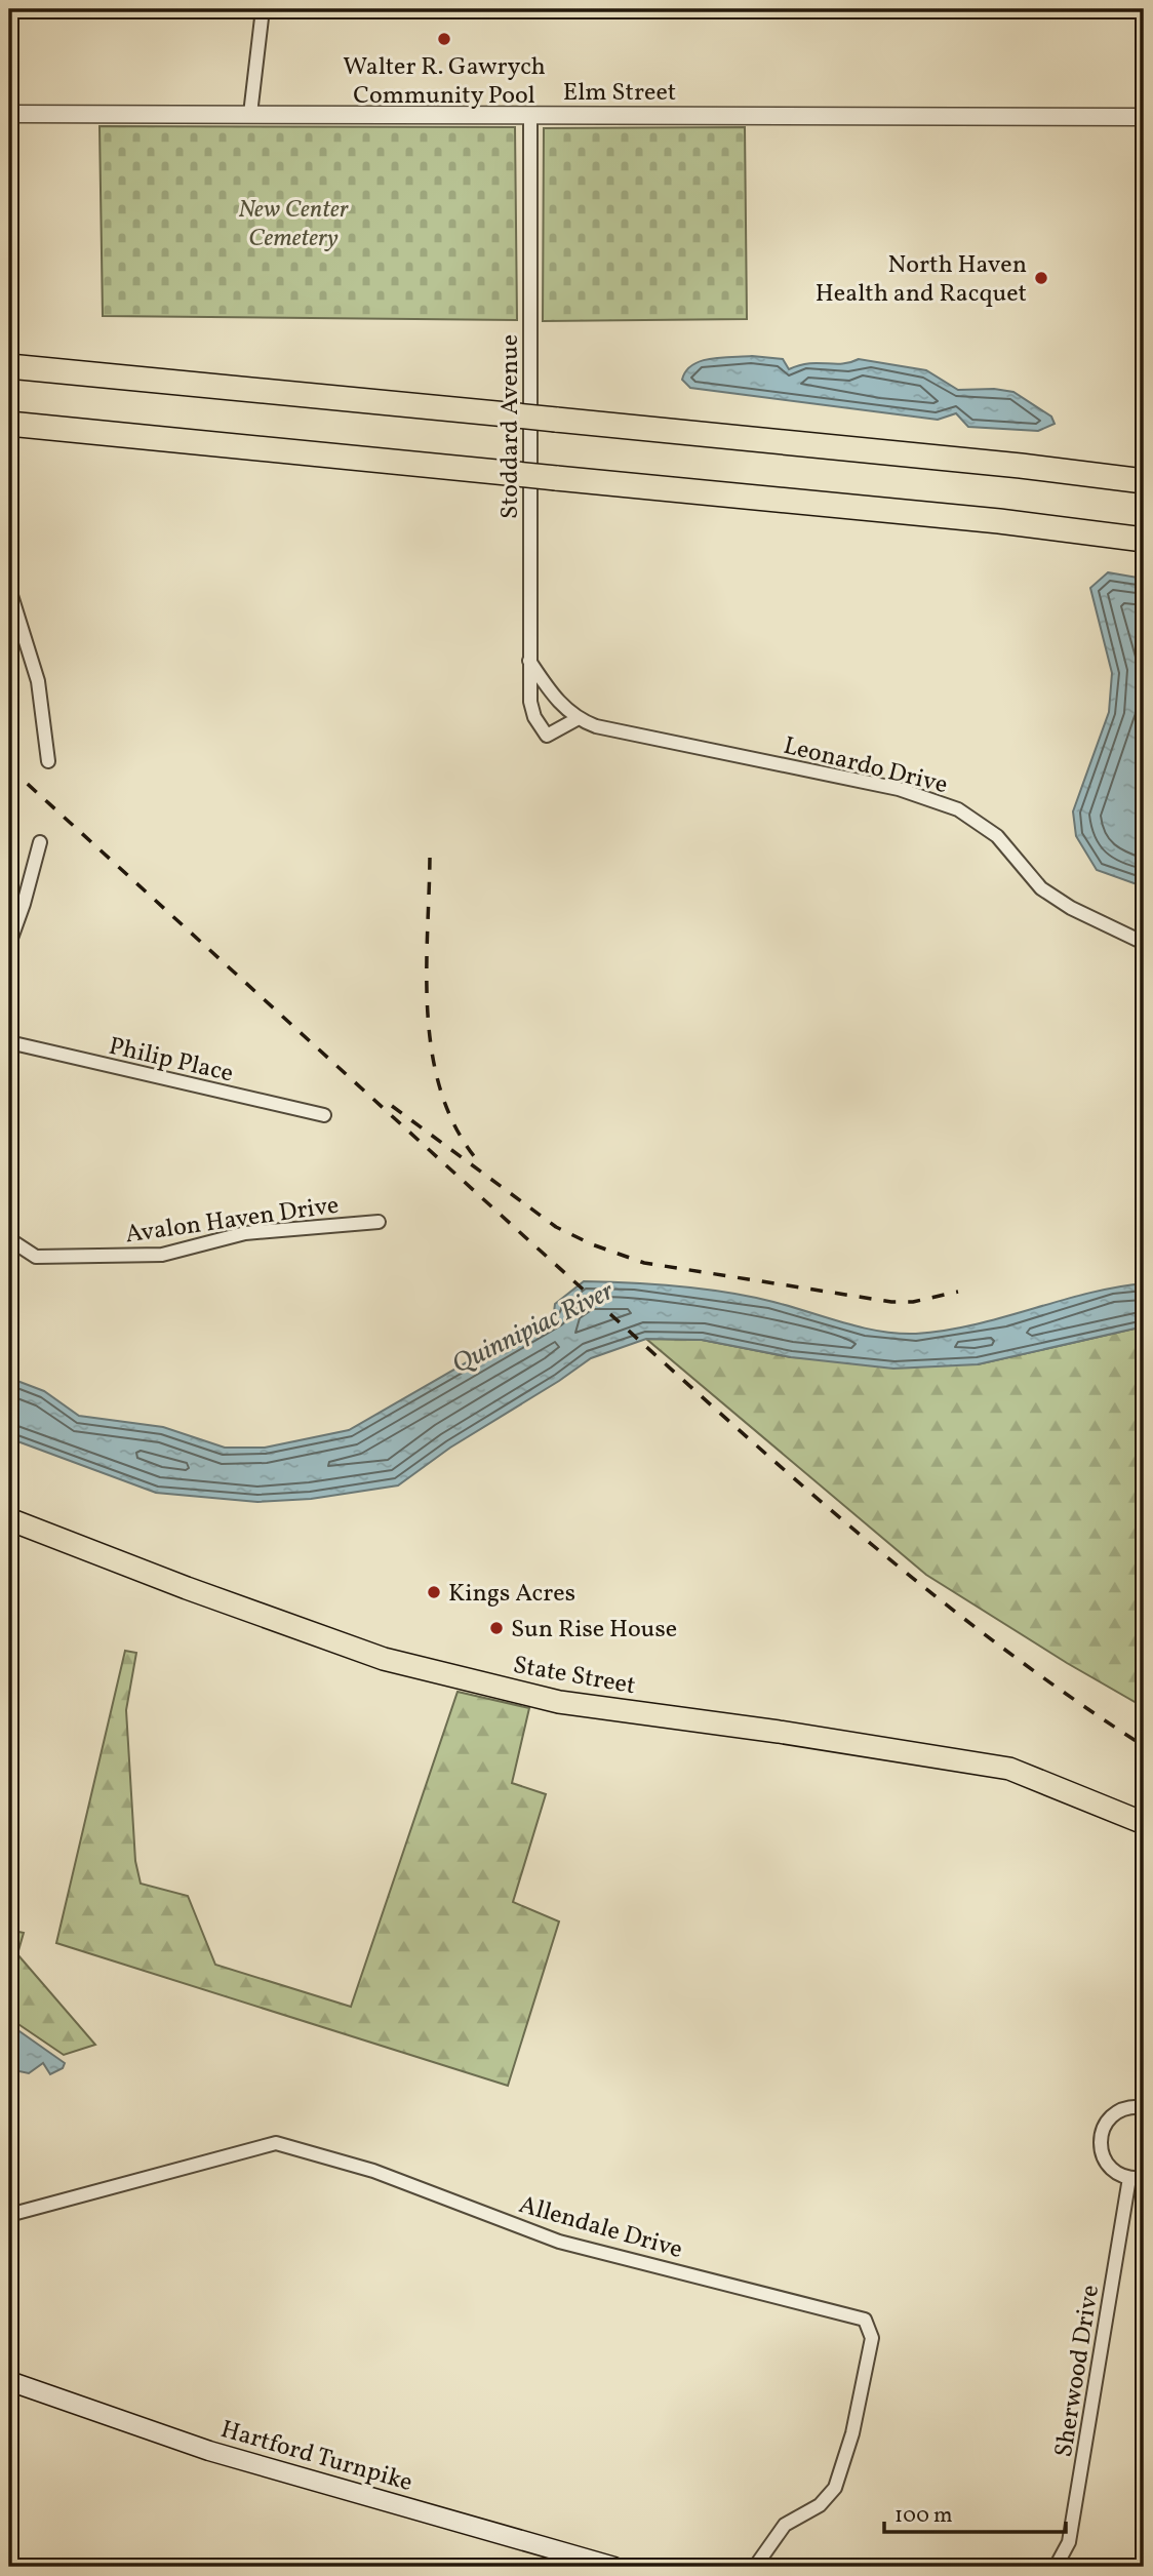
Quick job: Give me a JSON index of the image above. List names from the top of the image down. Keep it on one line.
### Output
{"streets":{"main road":["State Street","Hartford Turnpike"],"street":["Elm Street","Stoddard Avenue","Leonardo Drive","Philip Place","Avalon Haven Drive","Allendale Drive","Sherwood Drive"]},"crossings":[["Elm Street","Stoddard Avenue"],["Stoddard Avenue","Leonardo Drive"]],"water":["Quinnipiac River"],"parks":["New Center Cemetery"],"places":["Walter R. Gawrych Community Pool","North Haven Health and Racquet","Kings Acres","Sun Rise House"],"scale_bar":"100 m"}
